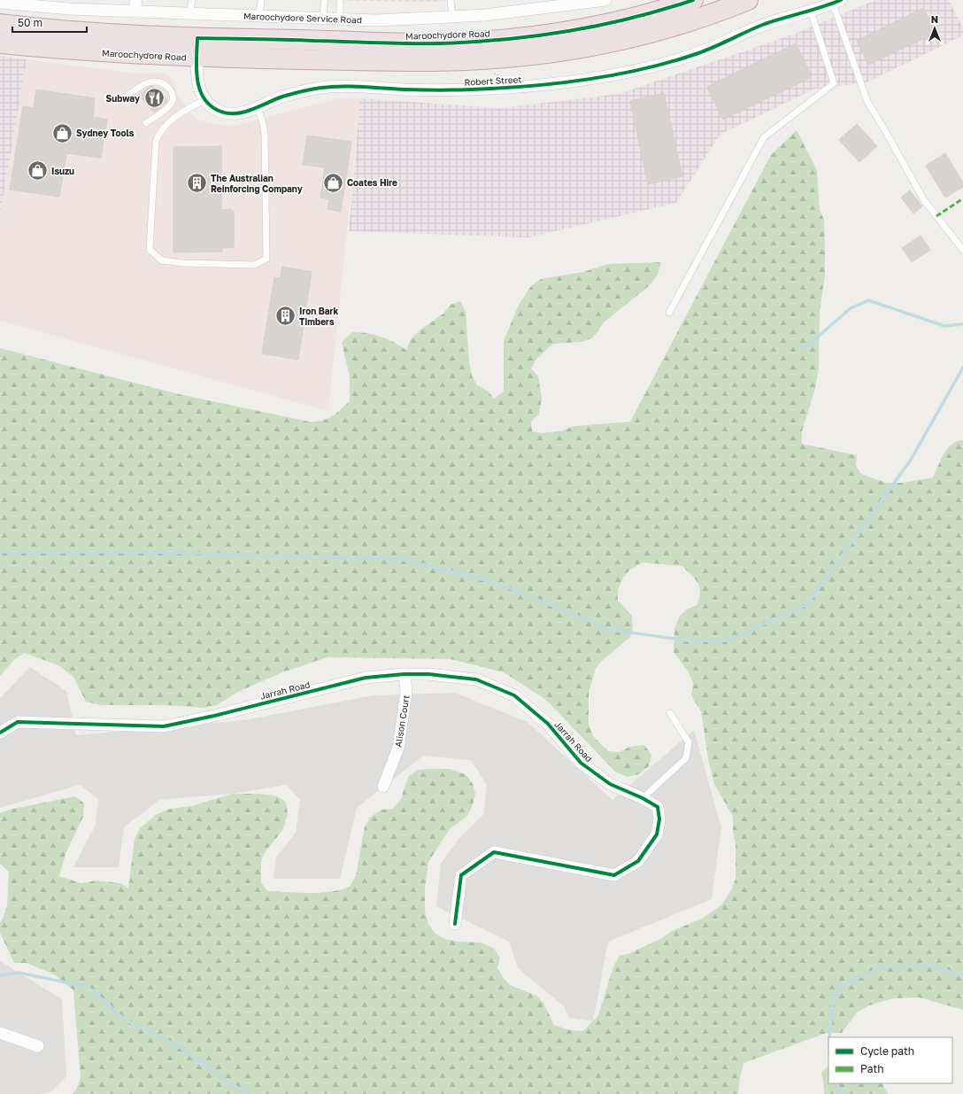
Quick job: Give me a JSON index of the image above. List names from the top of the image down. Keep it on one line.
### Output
{"streets":{"highway":["Maroochydore Road"],"street":["Maroochydore Service Road","Robert Street","Jarrah Road","Alison Court"]},"crossings":[["Jarrah Road","Alison Court"]],"places":{"restaurant":["Subway"],"shop":["Sydney Tools","Isuzu","Coates Hire"],"building":["The Australian Reinforcing Company","Iron Bark Timbers"]},"legend":["Cycle path","Path"],"scale_bar":"50 m","north":"top"}
